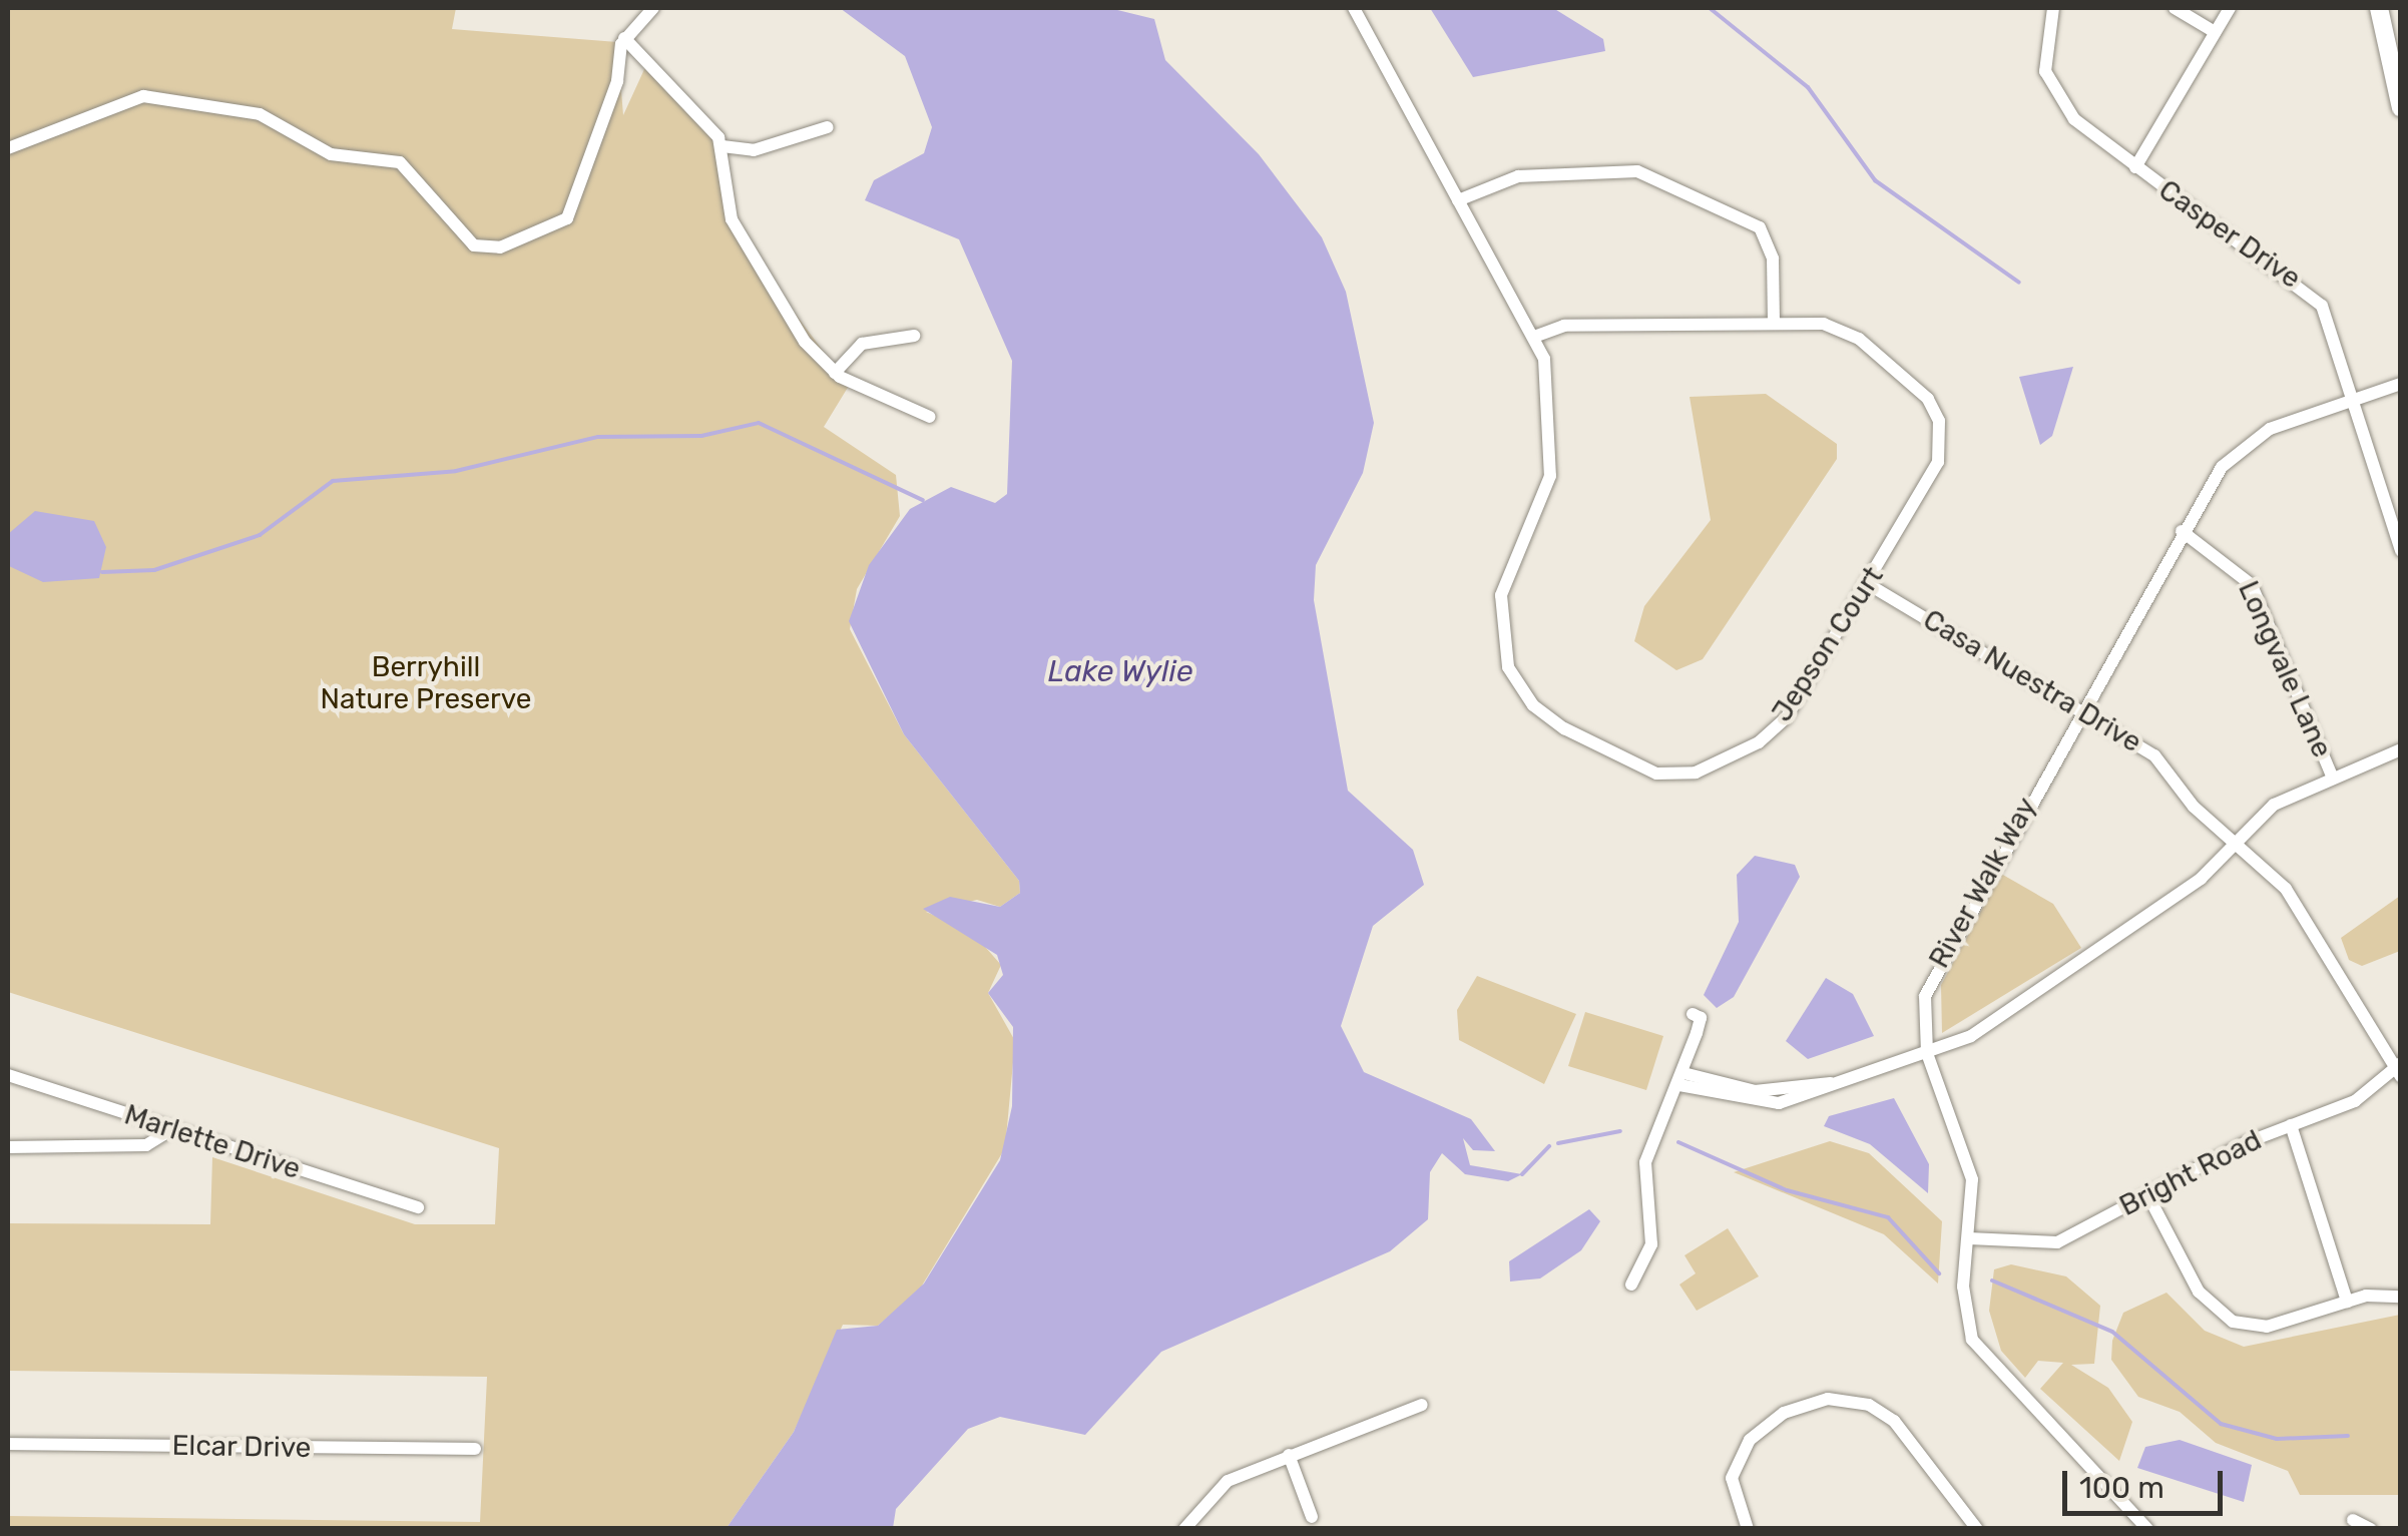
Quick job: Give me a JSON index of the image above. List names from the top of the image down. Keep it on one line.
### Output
{"streets":{"street":["Casper Drive","Jepson Court","Longvale Lane","Casa Nuestra Drive","River Walk Way","Marlette Drive","Bright Road","Elcar Drive"]},"crossings":[["Casper Drive","River Walk Way"],["Jepson Court","Casa Nuestra Drive"],["Longvale Lane","River Walk Way"],["Casa Nuestra Drive","River Walk Way"],["Casa Nuestra Drive","Bright Road"],["River Walk Way","Bright Road"]],"water":["Lake Wylie"],"parks":["Berryhill Nature Preserve"],"scale_bar":"100 m"}
